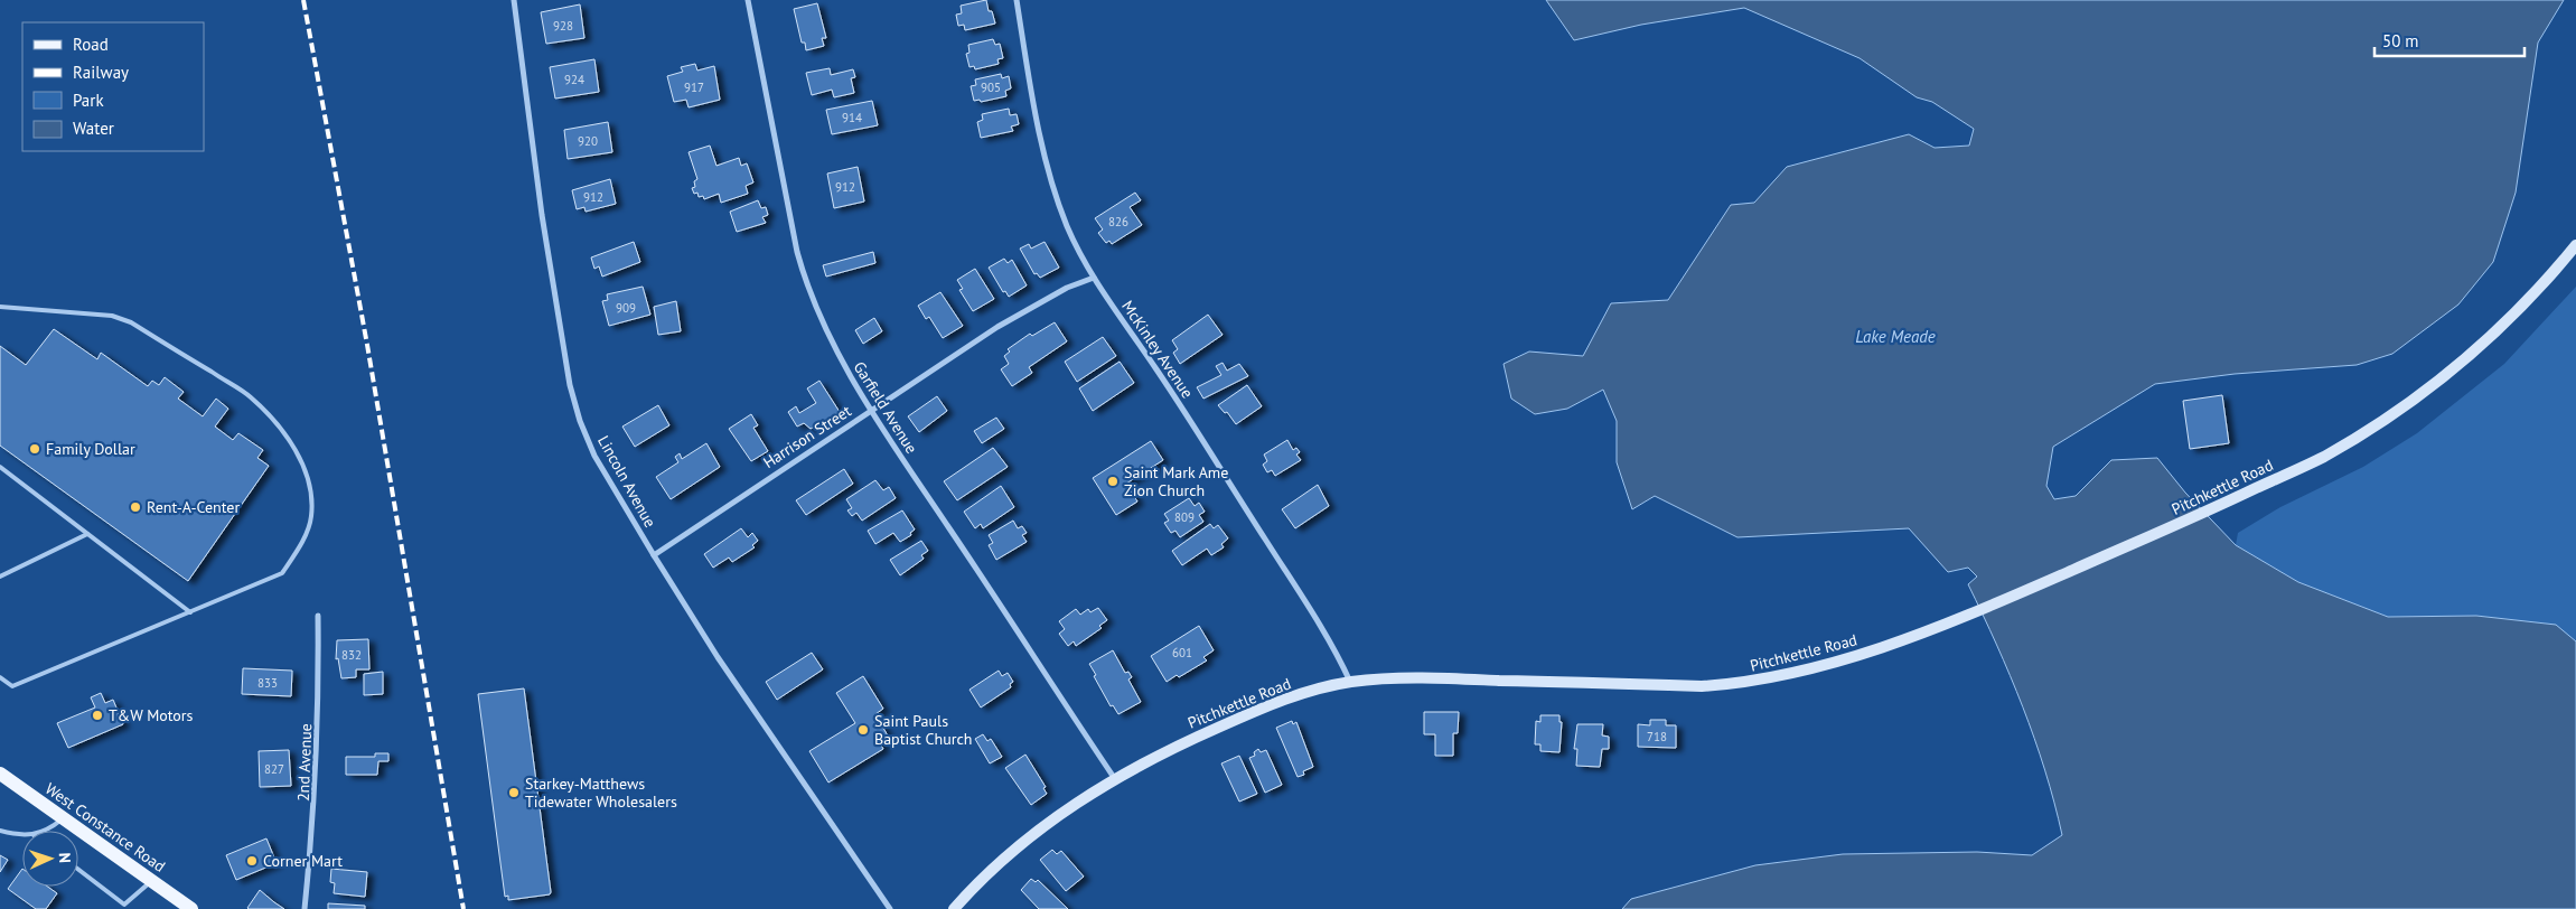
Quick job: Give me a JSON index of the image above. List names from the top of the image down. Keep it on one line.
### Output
{"streets":{"main road":["Pitchkettle Road","West Constance Road"],"street":["McKinley Avenue","Garfield Avenue","Harrison Street","Lincoln Avenue","2nd Avenue"]},"crossings":[["McKinley Avenue","Harrison Street"],["McKinley Avenue","Pitchkettle Road"],["Garfield Avenue","Harrison Street"],["Garfield Avenue","Pitchkettle Road"],["Harrison Street","Lincoln Avenue"]],"water":["Lake Meade"],"places":["Family Dollar","Saint Mark Ame Zion Church","Rent-A-Center","T&W Motors","Saint Pauls Baptist Church","Starkey-Matthews Tidewater Wholesalers","Corner Mart"],"house_numbers":["928","924","917","905","914","920","912","912","826","909","809","601","832","833","718","827"],"legend":["Road","Railway","Park","Water"],"scale_bar":"50 m","north":"right"}
